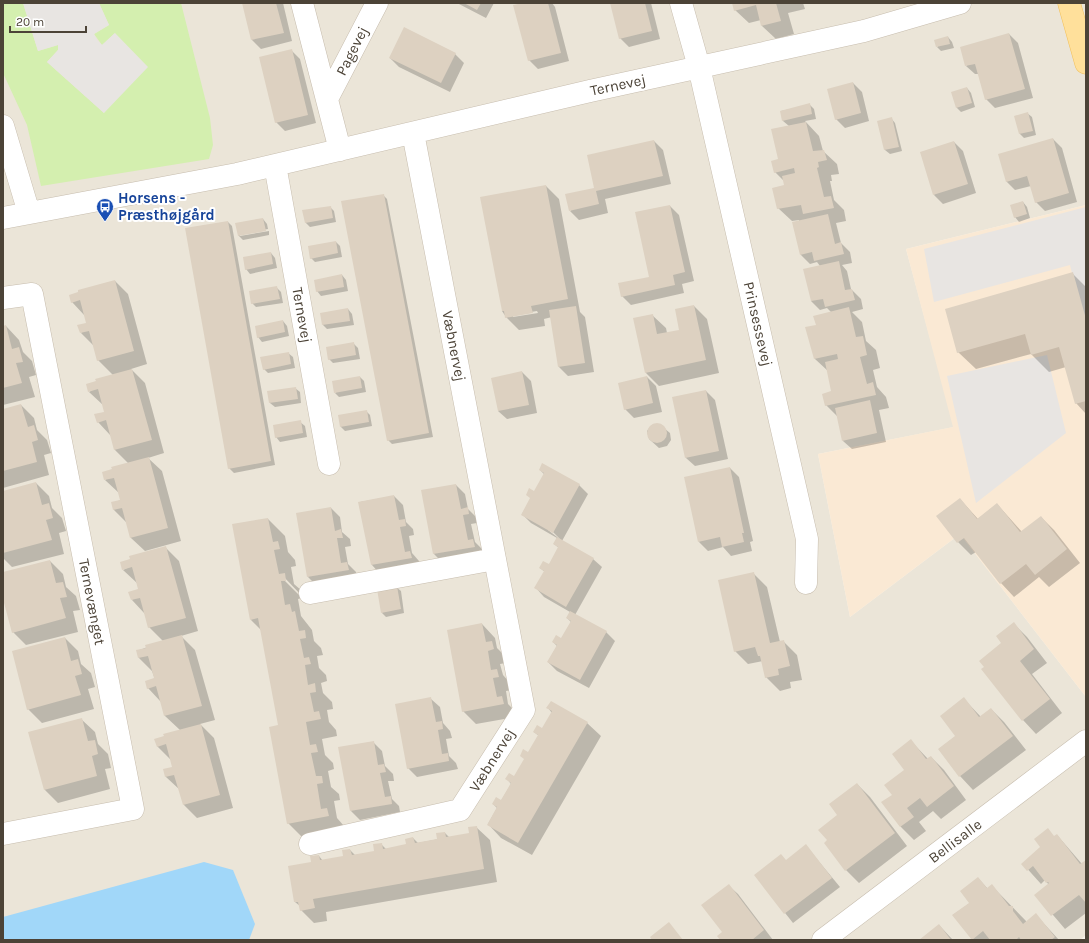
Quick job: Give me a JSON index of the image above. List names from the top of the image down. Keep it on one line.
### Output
{"streets":{"street":["Pagevej","Ternevej","Prinsessevej","Væbnervej","Ternevænget","Bellisalle"]},"crossings":[["Pagevej","Ternevej"],["Ternevej","Prinsessevej"],["Ternevej","Væbnervej"]],"places":{"bus stop":["Horsens - Præsthøjgård"]},"scale_bar":"20 m"}
